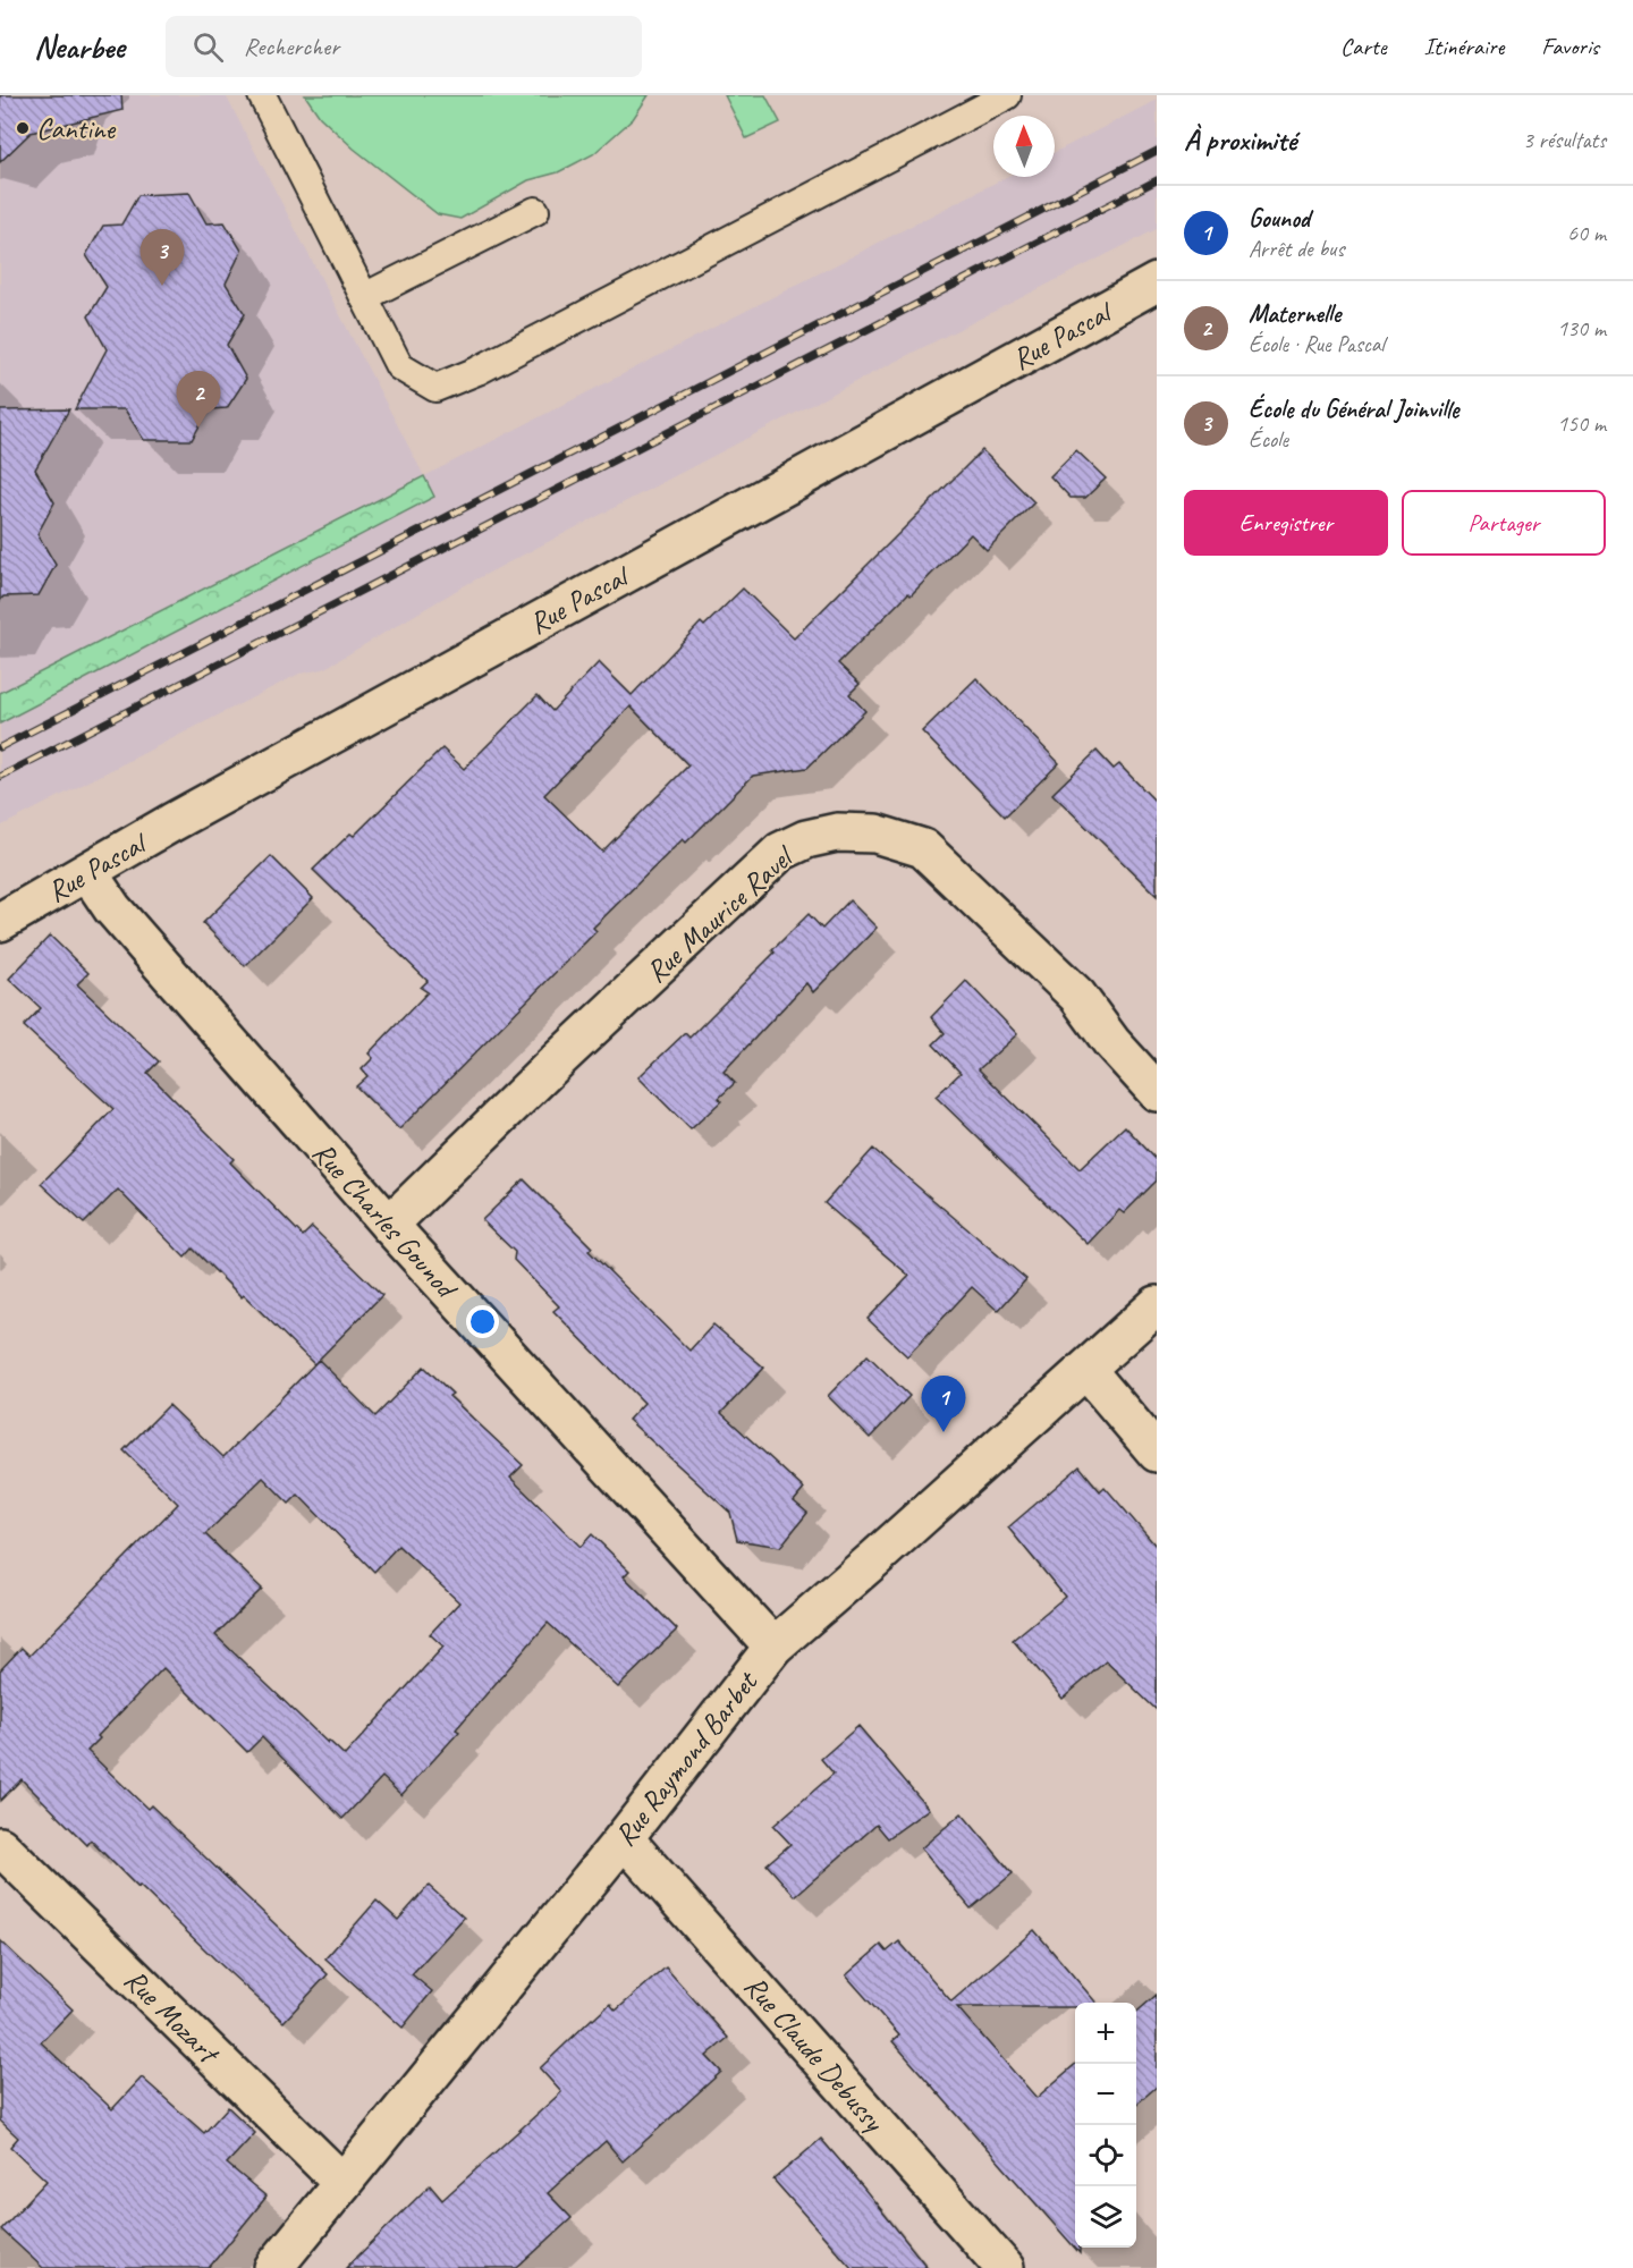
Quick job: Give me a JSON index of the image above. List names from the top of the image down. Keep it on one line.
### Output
{"streets":{"street":["Rue Pascal","Rue Maurice Ravel","Rue Charles Gounod","Rue Raymond Barbet","Rue Mozart","Rue Claude Debussy"]},"crossings":[["Rue Pascal","Rue Charles Gounod"],["Rue Maurice Ravel","Rue Charles Gounod"],["Rue Charles Gounod","Rue Raymond Barbet"],["Rue Raymond Barbet","Rue Mozart"],["Rue Raymond Barbet","Rue Claude Debussy"]],"places":["Cantine"],"north":"top","page":{"header":"Nearbee","search":"Rechercher","nav":["Carte","Itinéraire","Favoris"],"heading":["À proximité","3 résultats"],"list":[{"mark":"1","name":"Gounod","note":"Arrêt de bus","value":"60 m"},{"mark":"2","name":"Maternelle","note":"École · Rue Pascal","value":"130 m"},{"mark":"3","name":"École du Général Joinville","note":"École","value":"150 m"}],"pins":["3","2","1"],"buttons":["Enregistrer","Partager"],"map_buttons":["+","−"]}}
